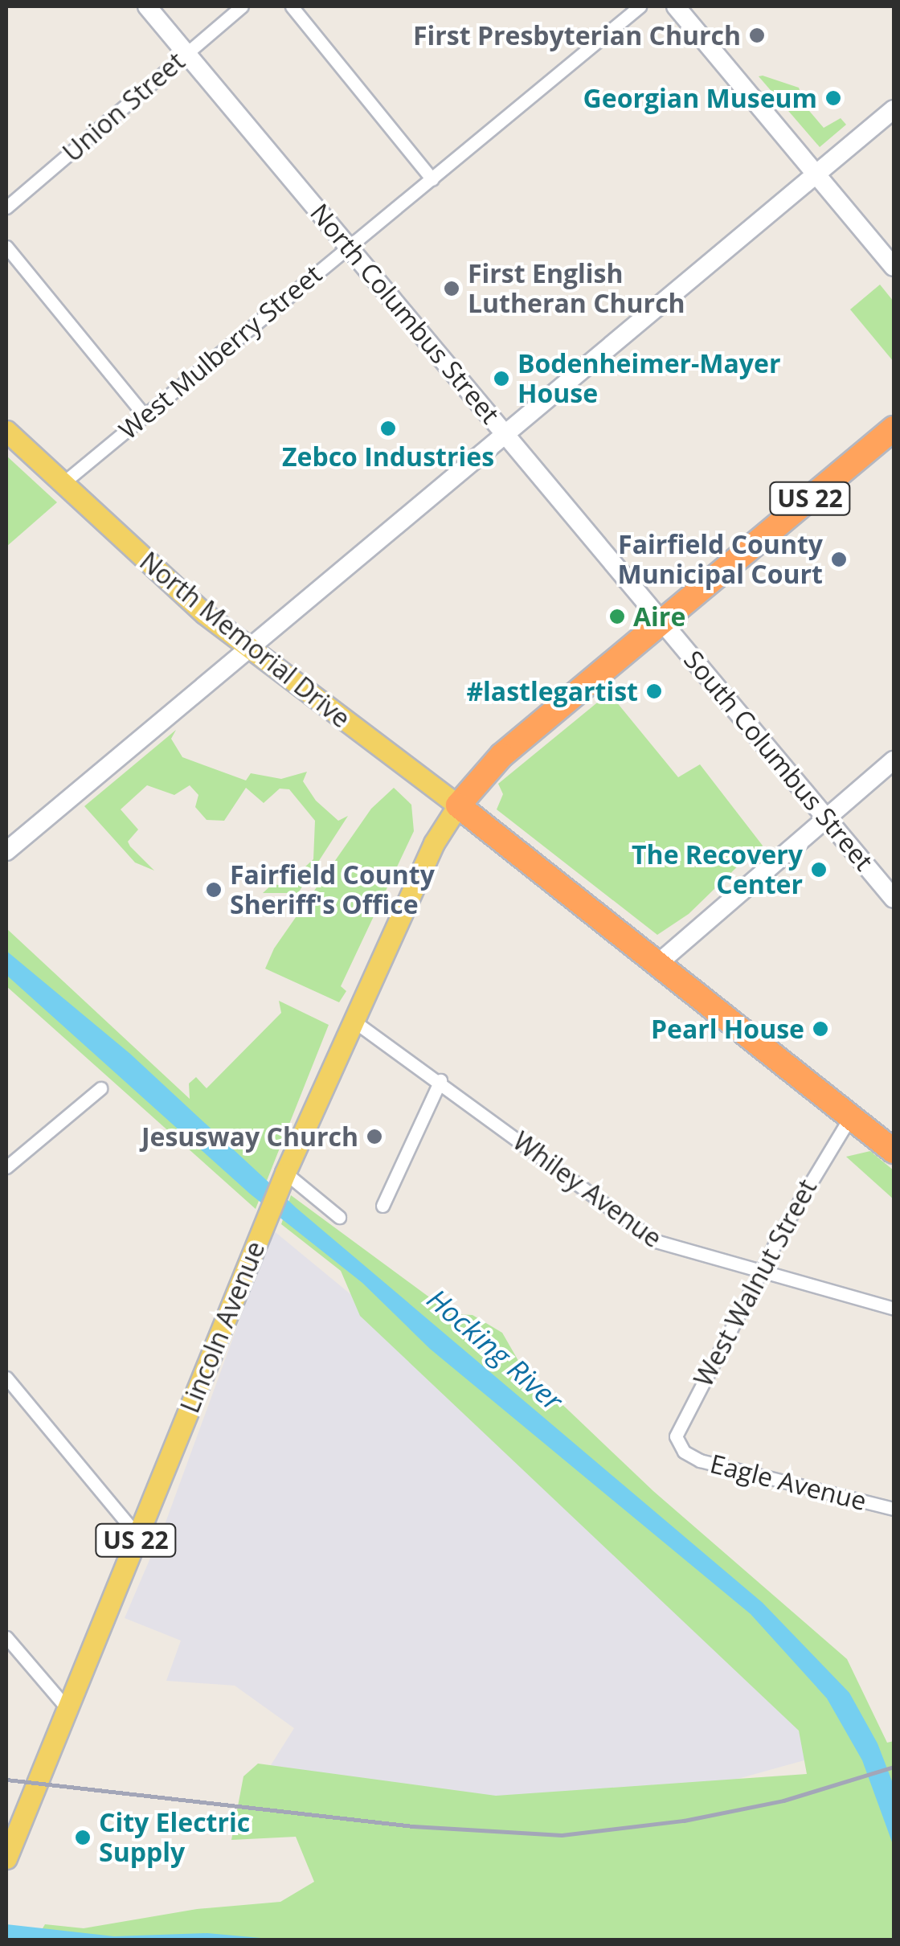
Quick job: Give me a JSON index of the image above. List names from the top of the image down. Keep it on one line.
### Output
{"streets":{"highway":["US 22"],"main road":["North Memorial Drive","Lincoln Avenue"],"street":["Union Street","North Columbus Street","West Mulberry Street","South Columbus Street","Whiley Avenue","West Walnut Street","Eagle Avenue"]},"crossings":[["Union Street","North Columbus Street"],["North Columbus Street","West Mulberry Street"],["North Columbus Street","US 22"],["North Columbus Street","South Columbus Street"],["West Mulberry Street","North Memorial Drive"],["US 22","North Memorial Drive"],["US 22","South Columbus Street"],["US 22","Lincoln Avenue"],["North Memorial Drive","Lincoln Avenue"],["Whiley Avenue","West Walnut Street"],["Whiley Avenue","Lincoln Avenue"],["West Walnut Street","Eagle Avenue"]],"water":["Hocking River"],"places":["First Presbyterian Church","Georgian Museum","First English Lutheran Church","Bodenheimer-Mayer House","Zebco Industries","Fairfield County Municipal Court","Aire","#lastlegartist","The Recovery Center","Fairfield County Sheriff's Office","Pearl House","Jesusway Church","City Electric Supply"]}
